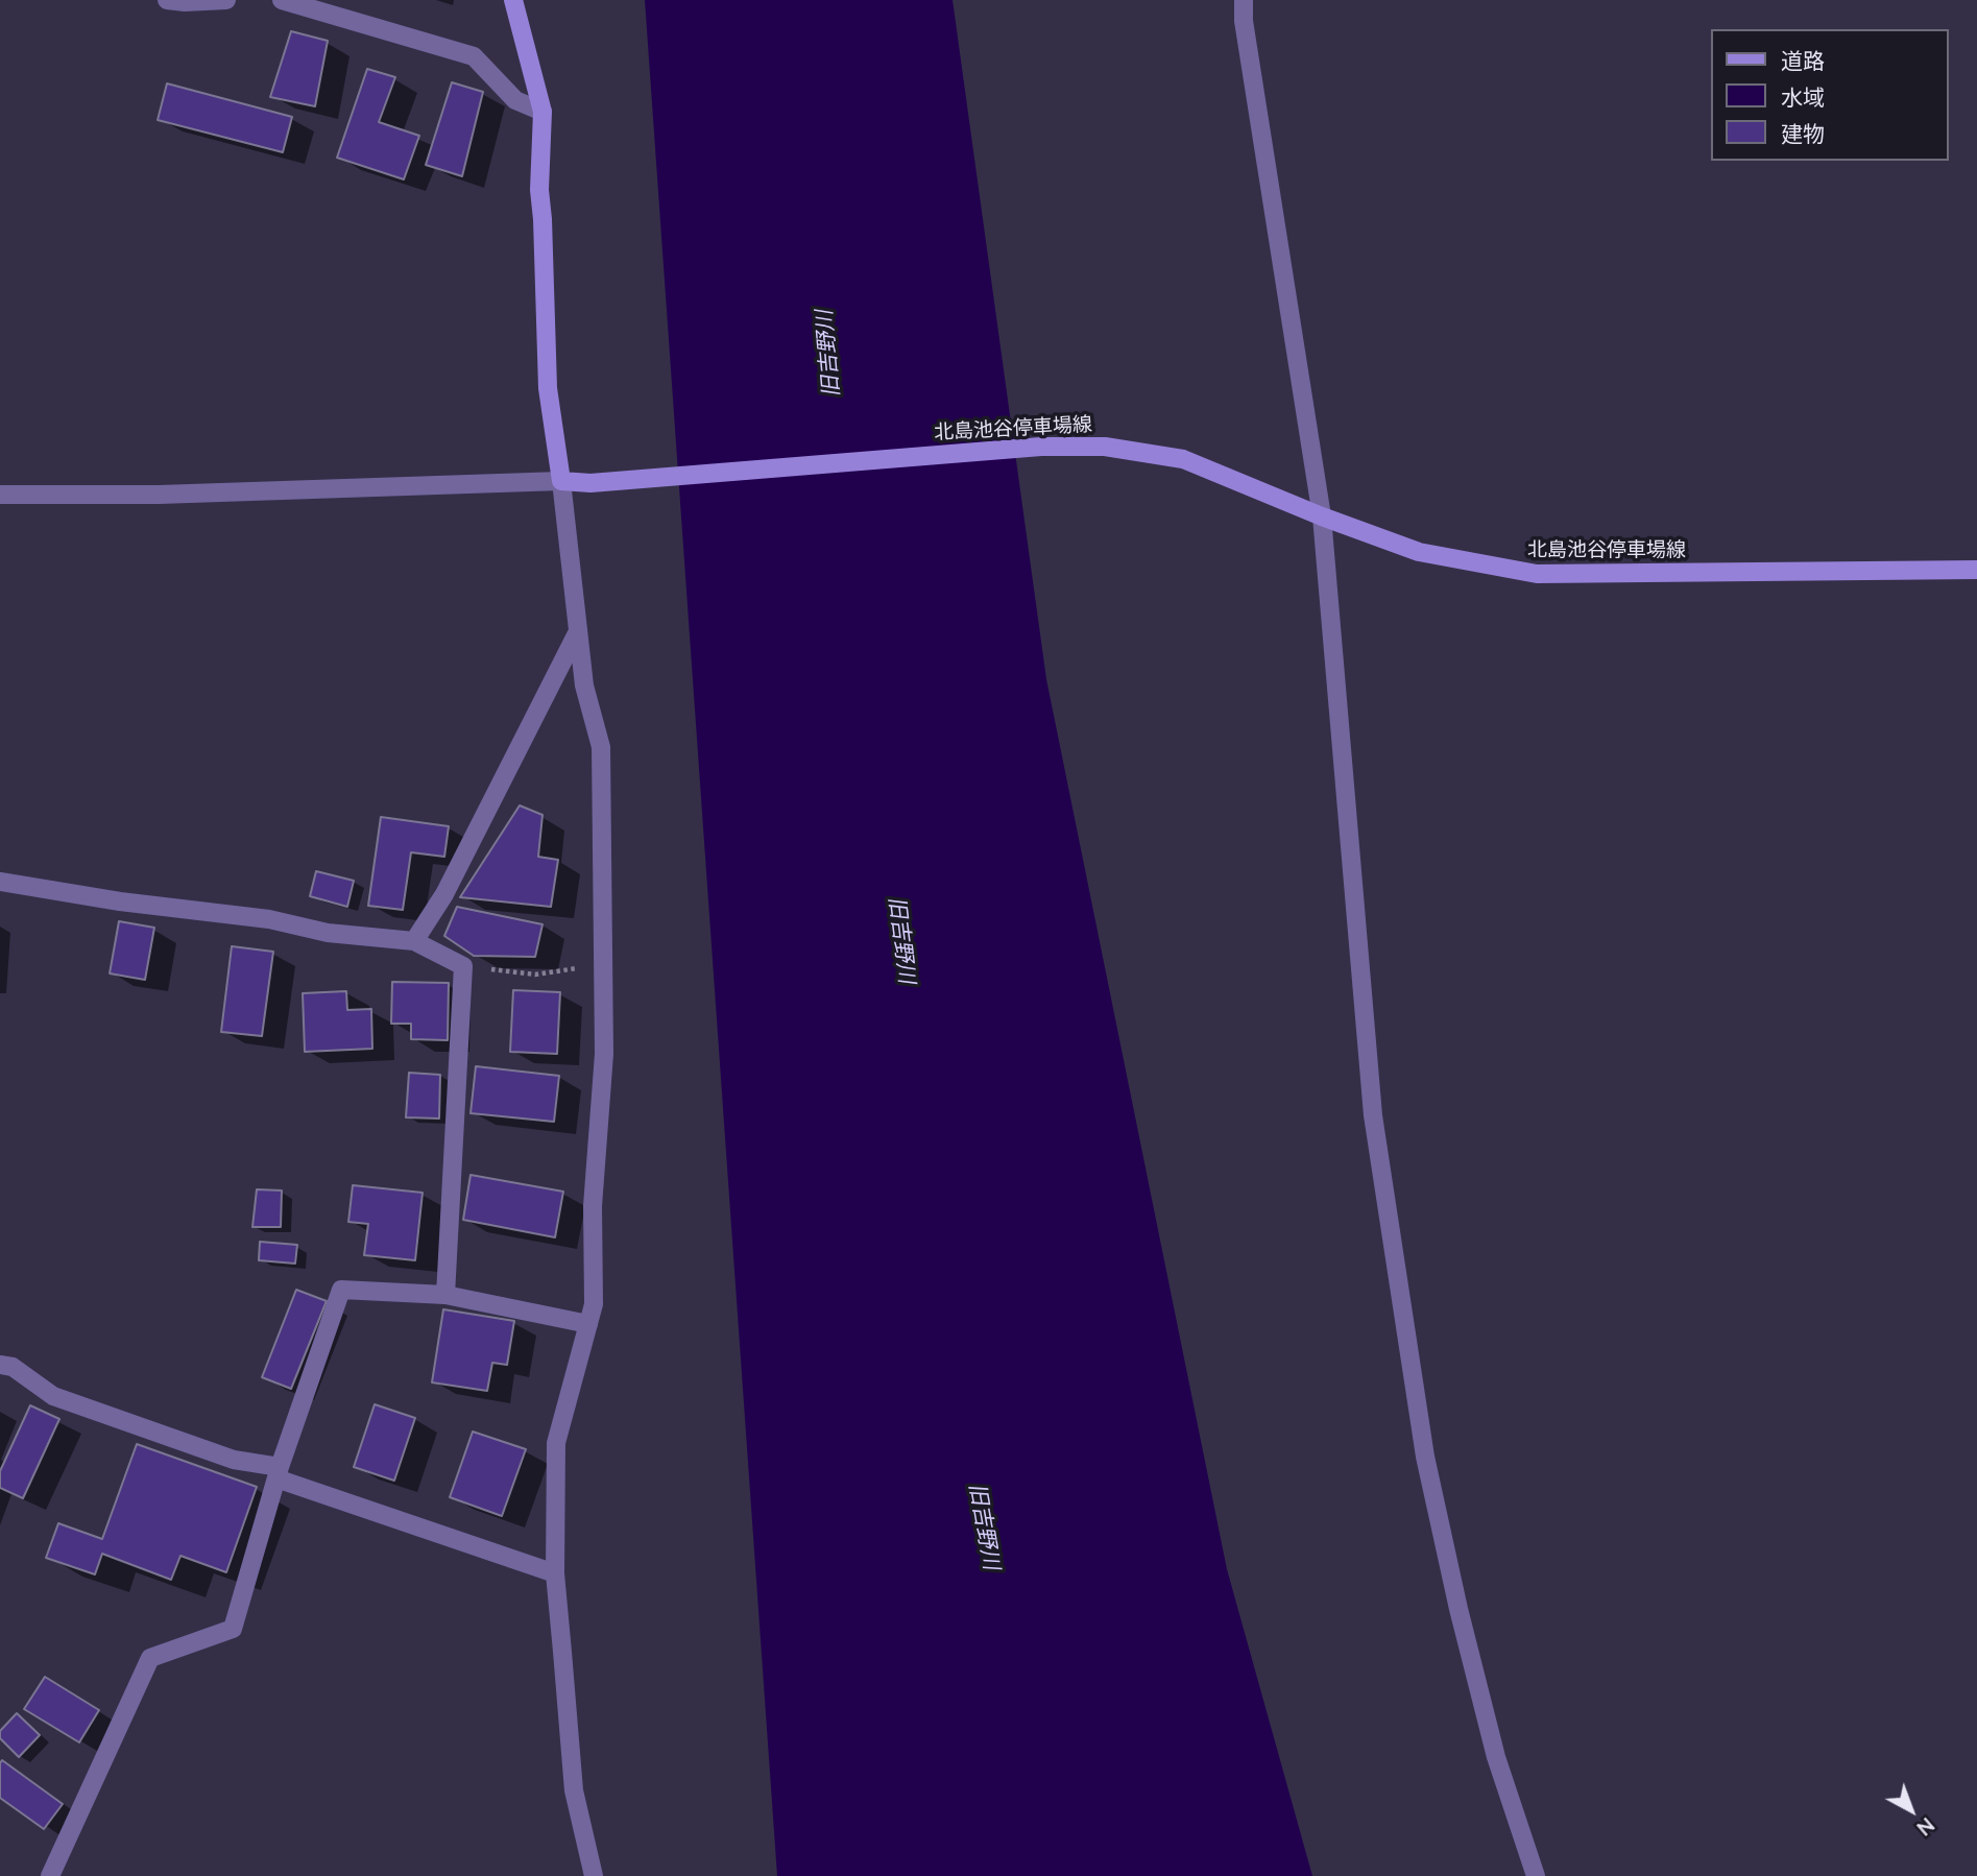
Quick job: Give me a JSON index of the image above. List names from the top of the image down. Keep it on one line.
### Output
{"streets":{"main road":["北島池谷停車場線"]},"water":["旧吉野川"],"legend":["道路","水域","建物"],"north":"bottom right"}
